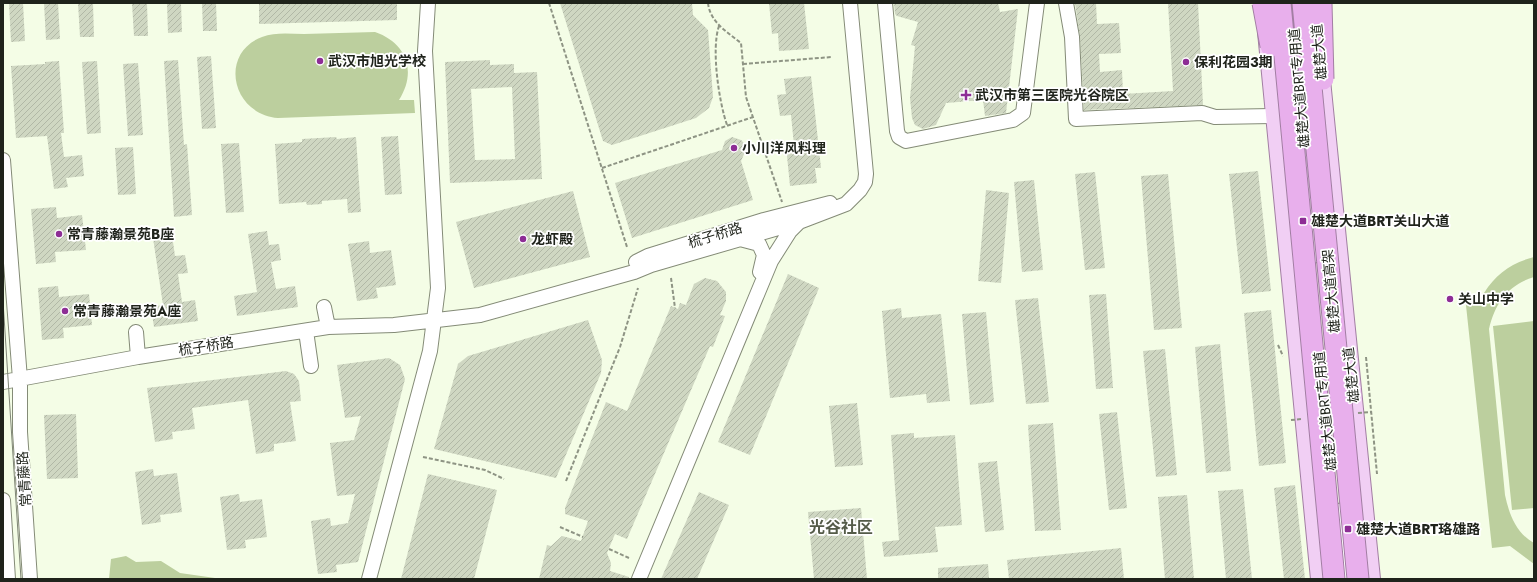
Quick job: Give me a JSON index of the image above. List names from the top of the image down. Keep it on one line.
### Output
{"streets":{"highway":["雄楚大道高架"],"main road":["雄楚大道"],"street":["雄楚大道BRT专用道","梳子桥路","常青藤路"]},"crossings":[["雄楚大道","雄楚大道BRT专用道"],["雄楚大道","雄楚大道高架"],["雄楚大道BRT专用道","雄楚大道高架"],["梳子桥路","常青藤路"]],"districts":["光谷社区"],"places":{"other":["武汉市旭光学校","保利花园3期","小川洋风料理","常青藤瀚景苑B座","龙虾殿","关山中学","常青藤瀚景苑A座"],"health":["武汉市第三医院光谷院区"],"transit":["雄楚大道BRT关山大道","雄楚大道BRT珞雄路"]}}
